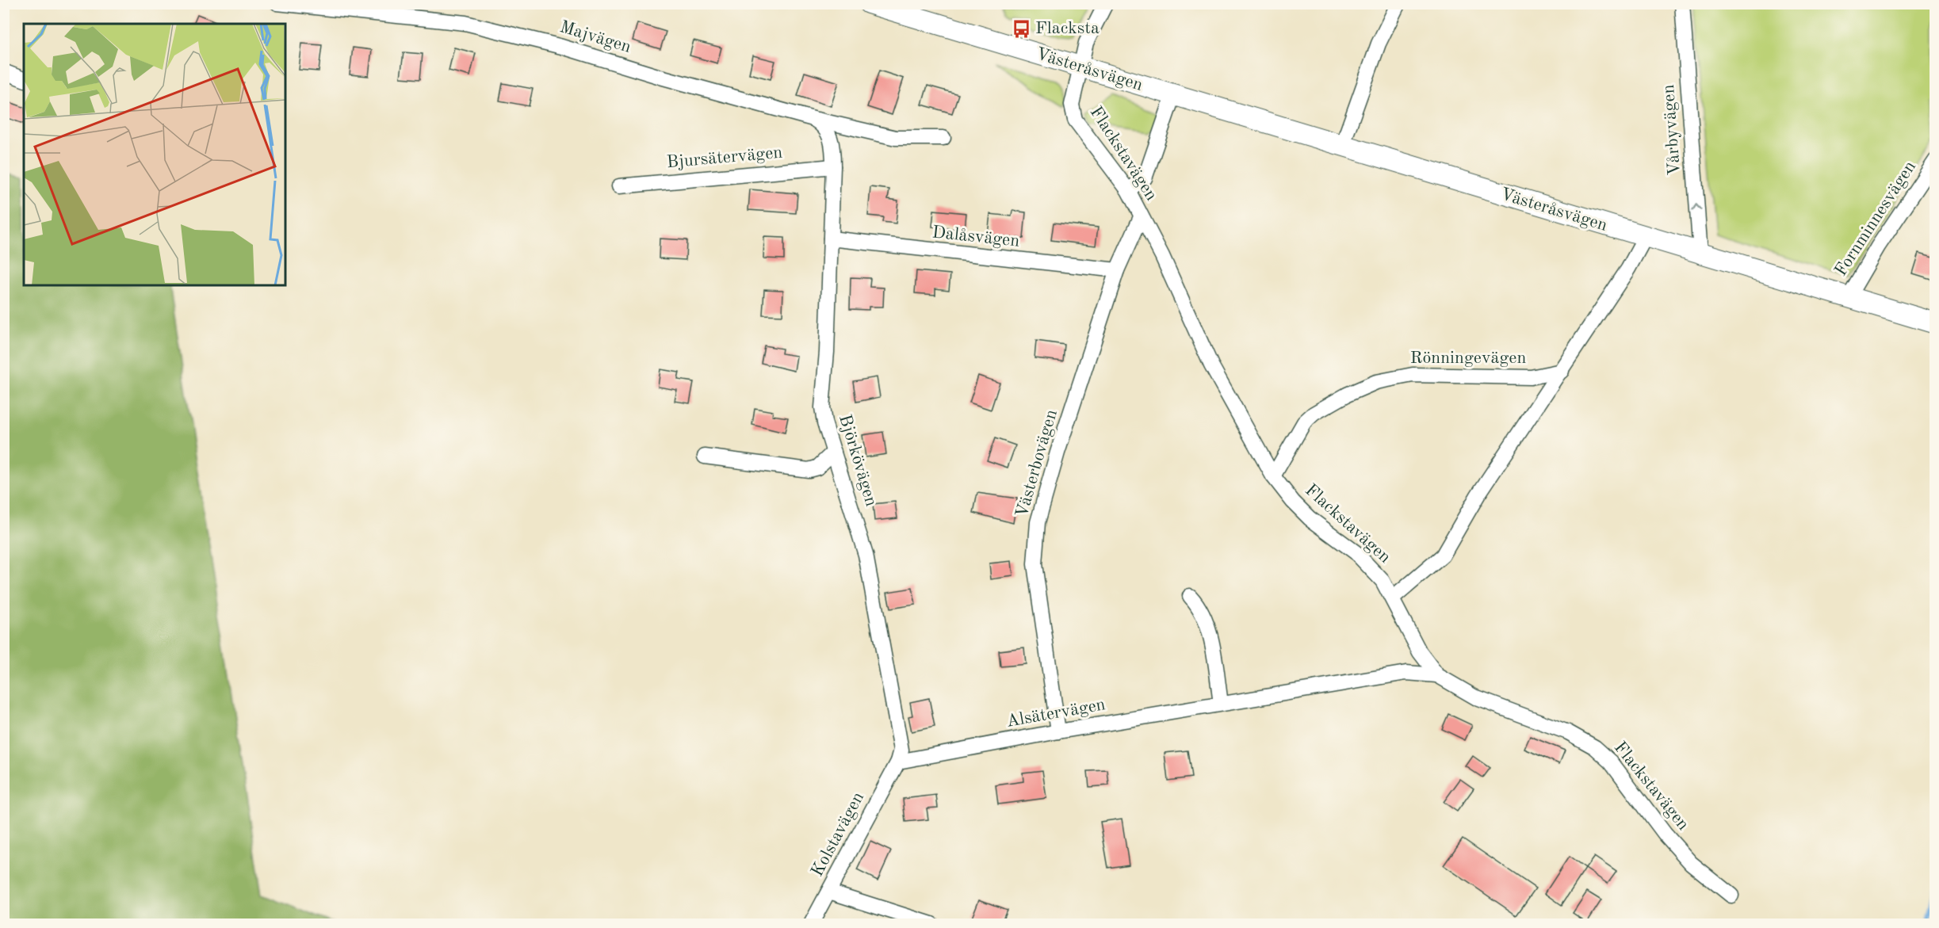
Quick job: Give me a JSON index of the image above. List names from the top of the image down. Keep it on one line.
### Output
{"streets":{"street":["Majvägen","Västeråsvägen","Vårbyvägen","Flackstavägen","Bjursätervägen","Fornminnesvägen","Dalåsvägen","Rönningevägen","Björkövägen","Västerbovägen","Alsätervägen","Kolstavägen"]},"crossings":[["Majvägen","Bjursätervägen"],["Majvägen","Björkövägen"],["Västeråsvägen","Vårbyvägen"],["Västeråsvägen","Flackstavägen"],["Västeråsvägen","Fornminnesvägen"],["Flackstavägen","Rönningevägen"],["Flackstavägen","Västerbovägen"],["Flackstavägen","Alsätervägen"],["Bjursätervägen","Björkövägen"],["Dalåsvägen","Björkövägen"],["Dalåsvägen","Västerbovägen"],["Björkövägen","Alsätervägen"],["Björkövägen","Kolstavägen"],["Västerbovägen","Alsätervägen"],["Alsätervägen","Kolstavägen"]],"one_way":["Vårbyvägen"],"places":{"bus stop":["Flacksta"]}}
